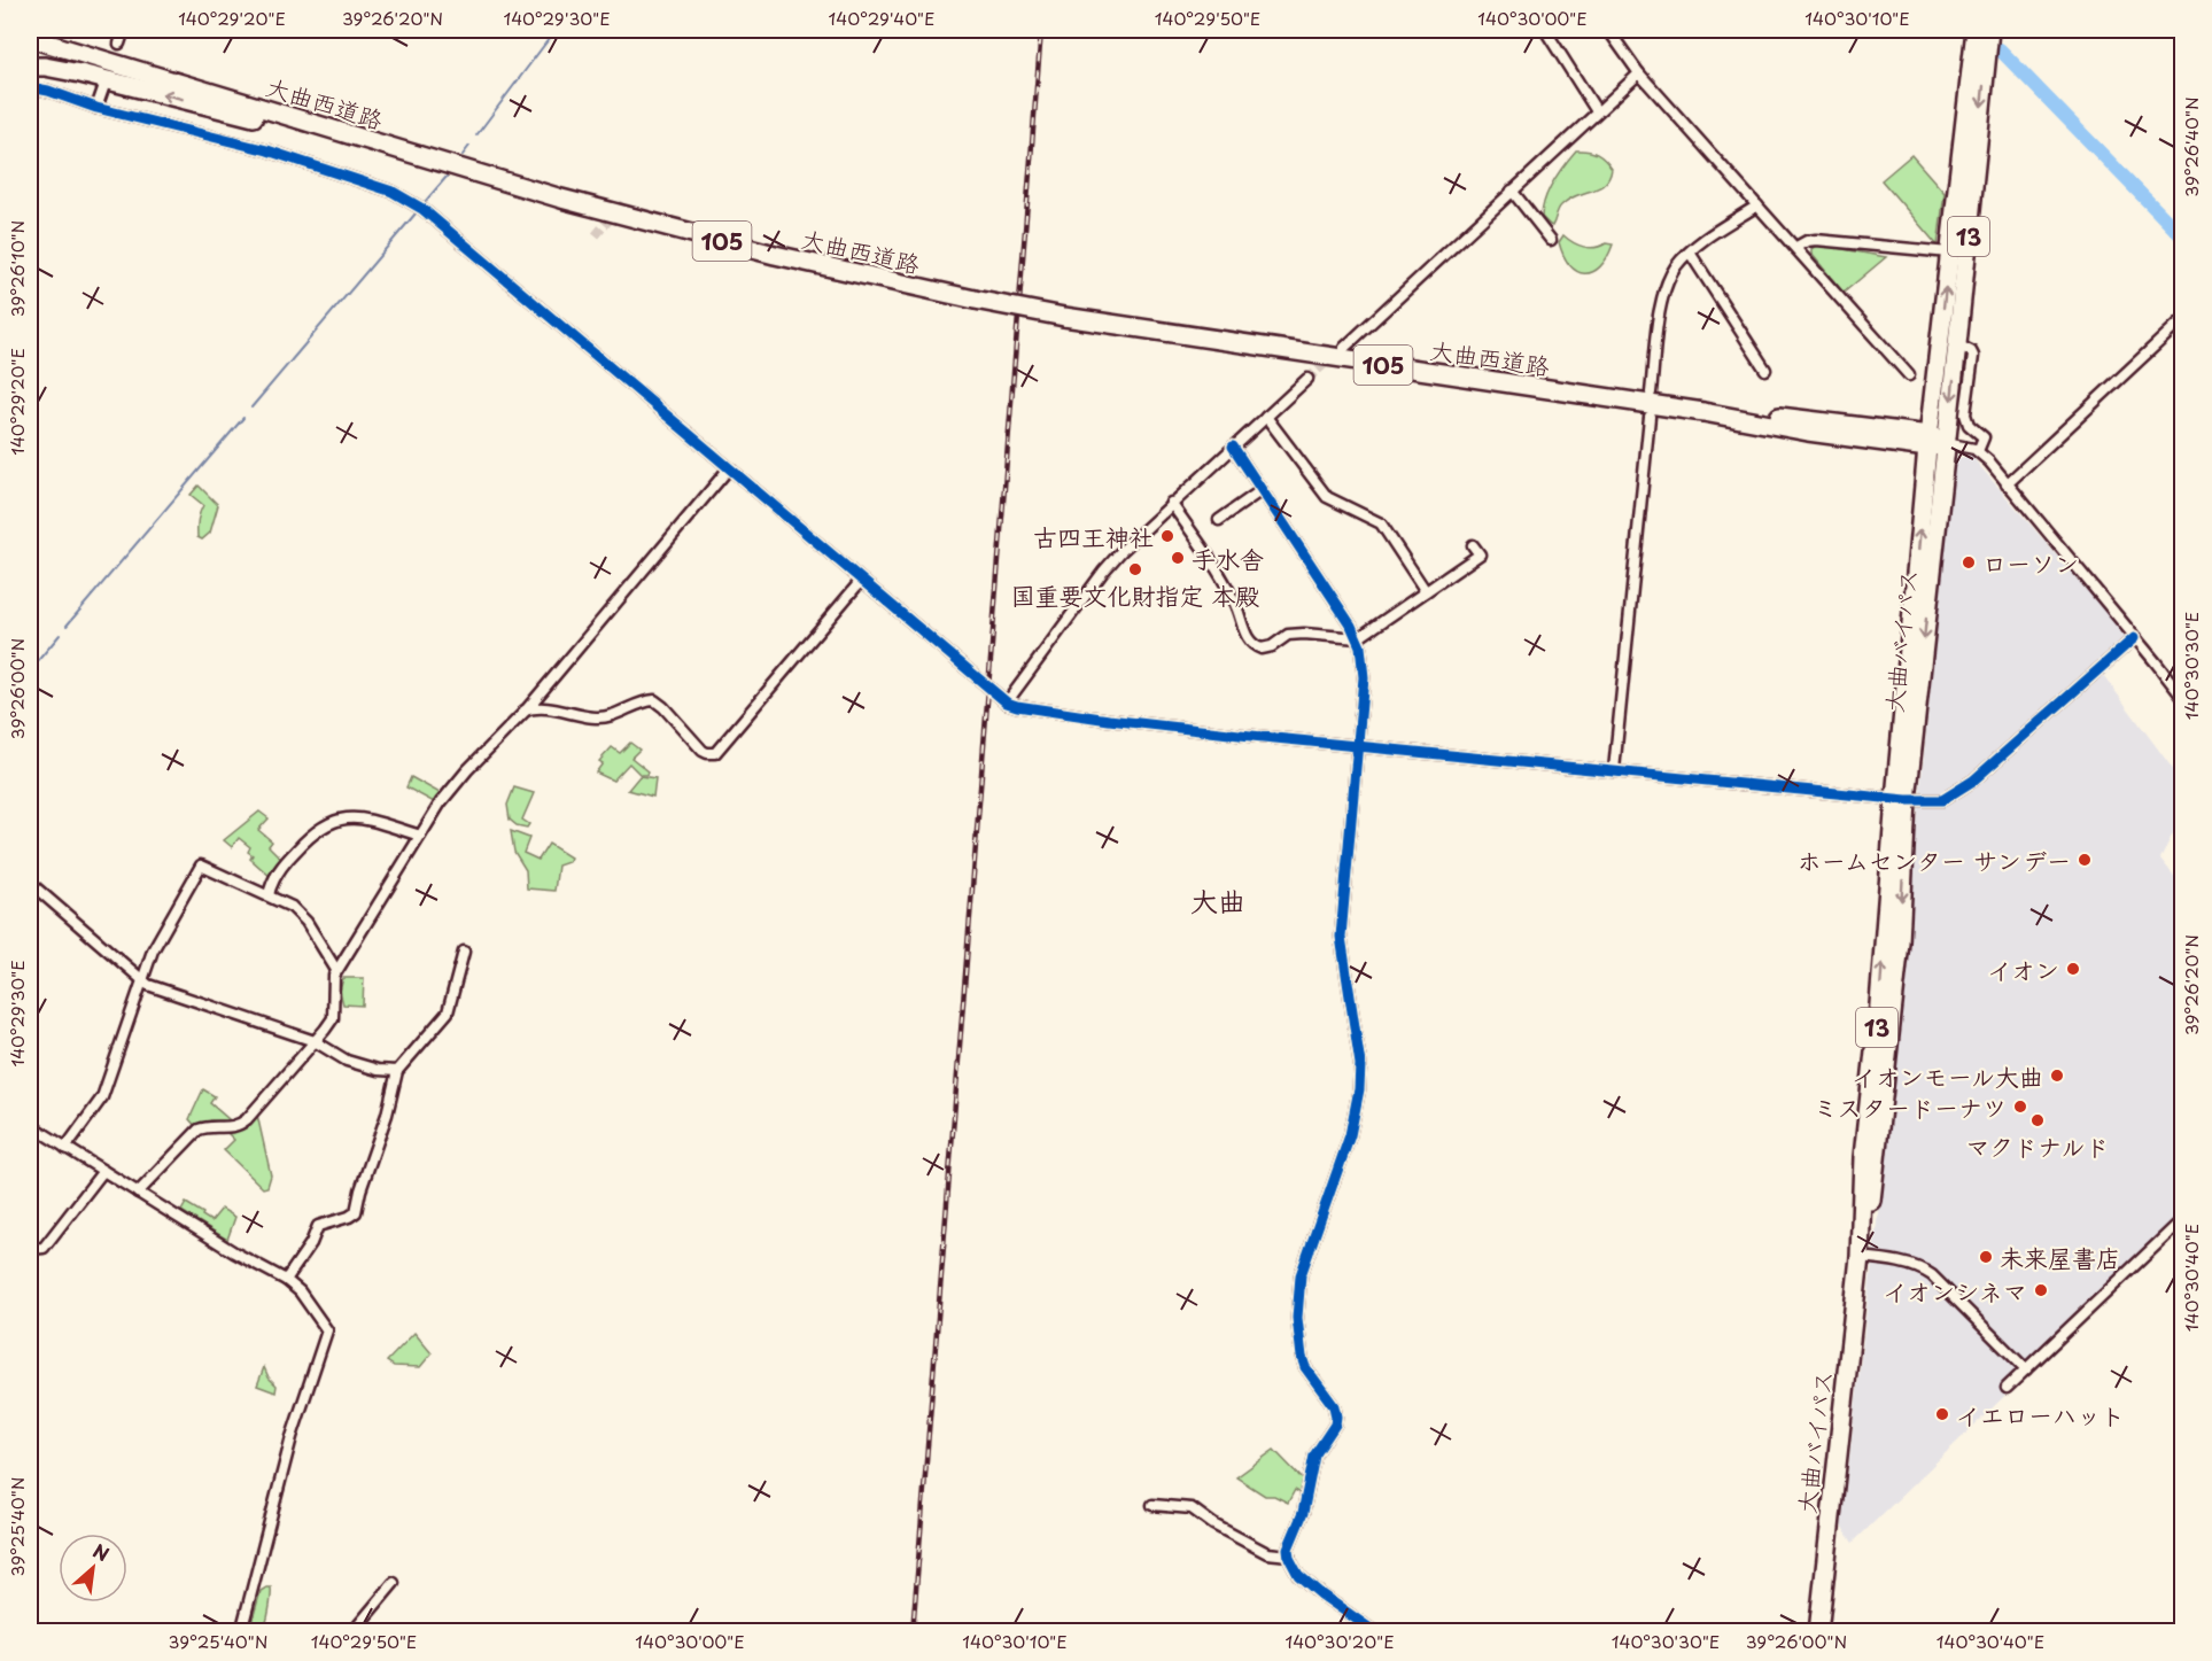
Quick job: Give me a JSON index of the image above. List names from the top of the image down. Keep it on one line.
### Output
{"streets":{"highway":["大曲西道路","13","105","大曲バイパス"]},"crossings":[["大曲西道路","大曲バイパス"]],"districts":["大曲"],"places":["古四王神社","手水舎","ローソン","国重要文化財指定 本殿","ホームセンター サンデー","イオン","イオンモール大曲","ミスタードーナツ","マクドナルド","未来屋書店","イオンシネマ","イエローハット"],"north":"top right","coordinates":["140°29'20\"E","39°26'20\"N","140°29'30\"E","140°29'40\"E","140°29'50\"E","140°30'00\"E","140°30'10\"E","39°26'40\"N","39°26'10\"N","140°30'30\"E","39°26'00\"N","140°30'40\"E","39°25'40\"N","140°30'20\"E"]}
